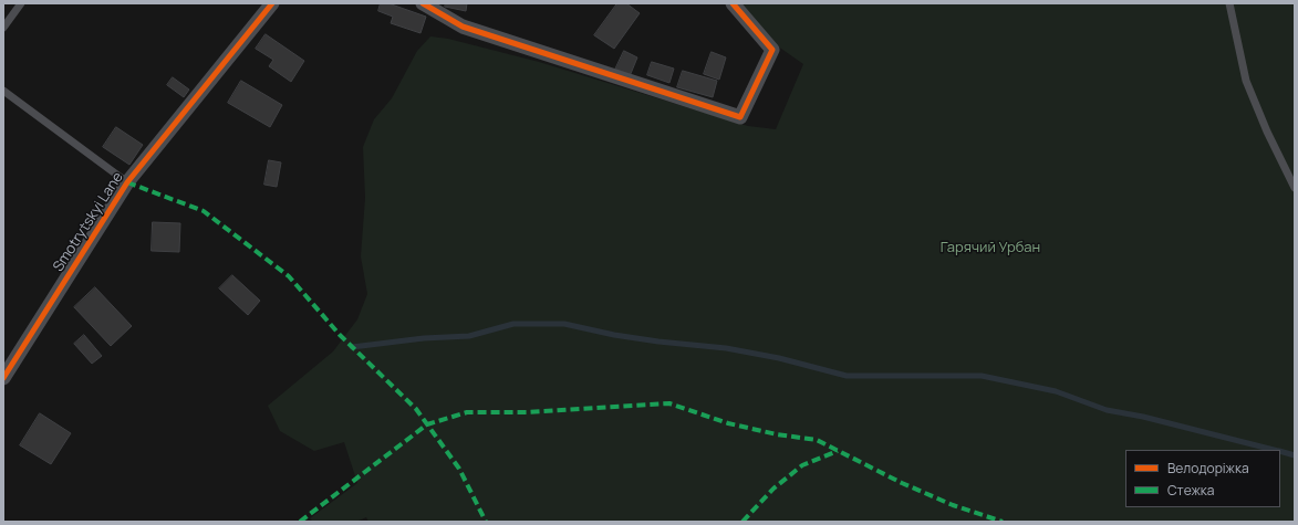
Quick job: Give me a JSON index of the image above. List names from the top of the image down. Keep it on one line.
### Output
{"streets":{"street":["Smotrytskyi Lane"]},"parks":["Гарячий Урбан"],"legend":["Велодоріжка","Стежка"]}
